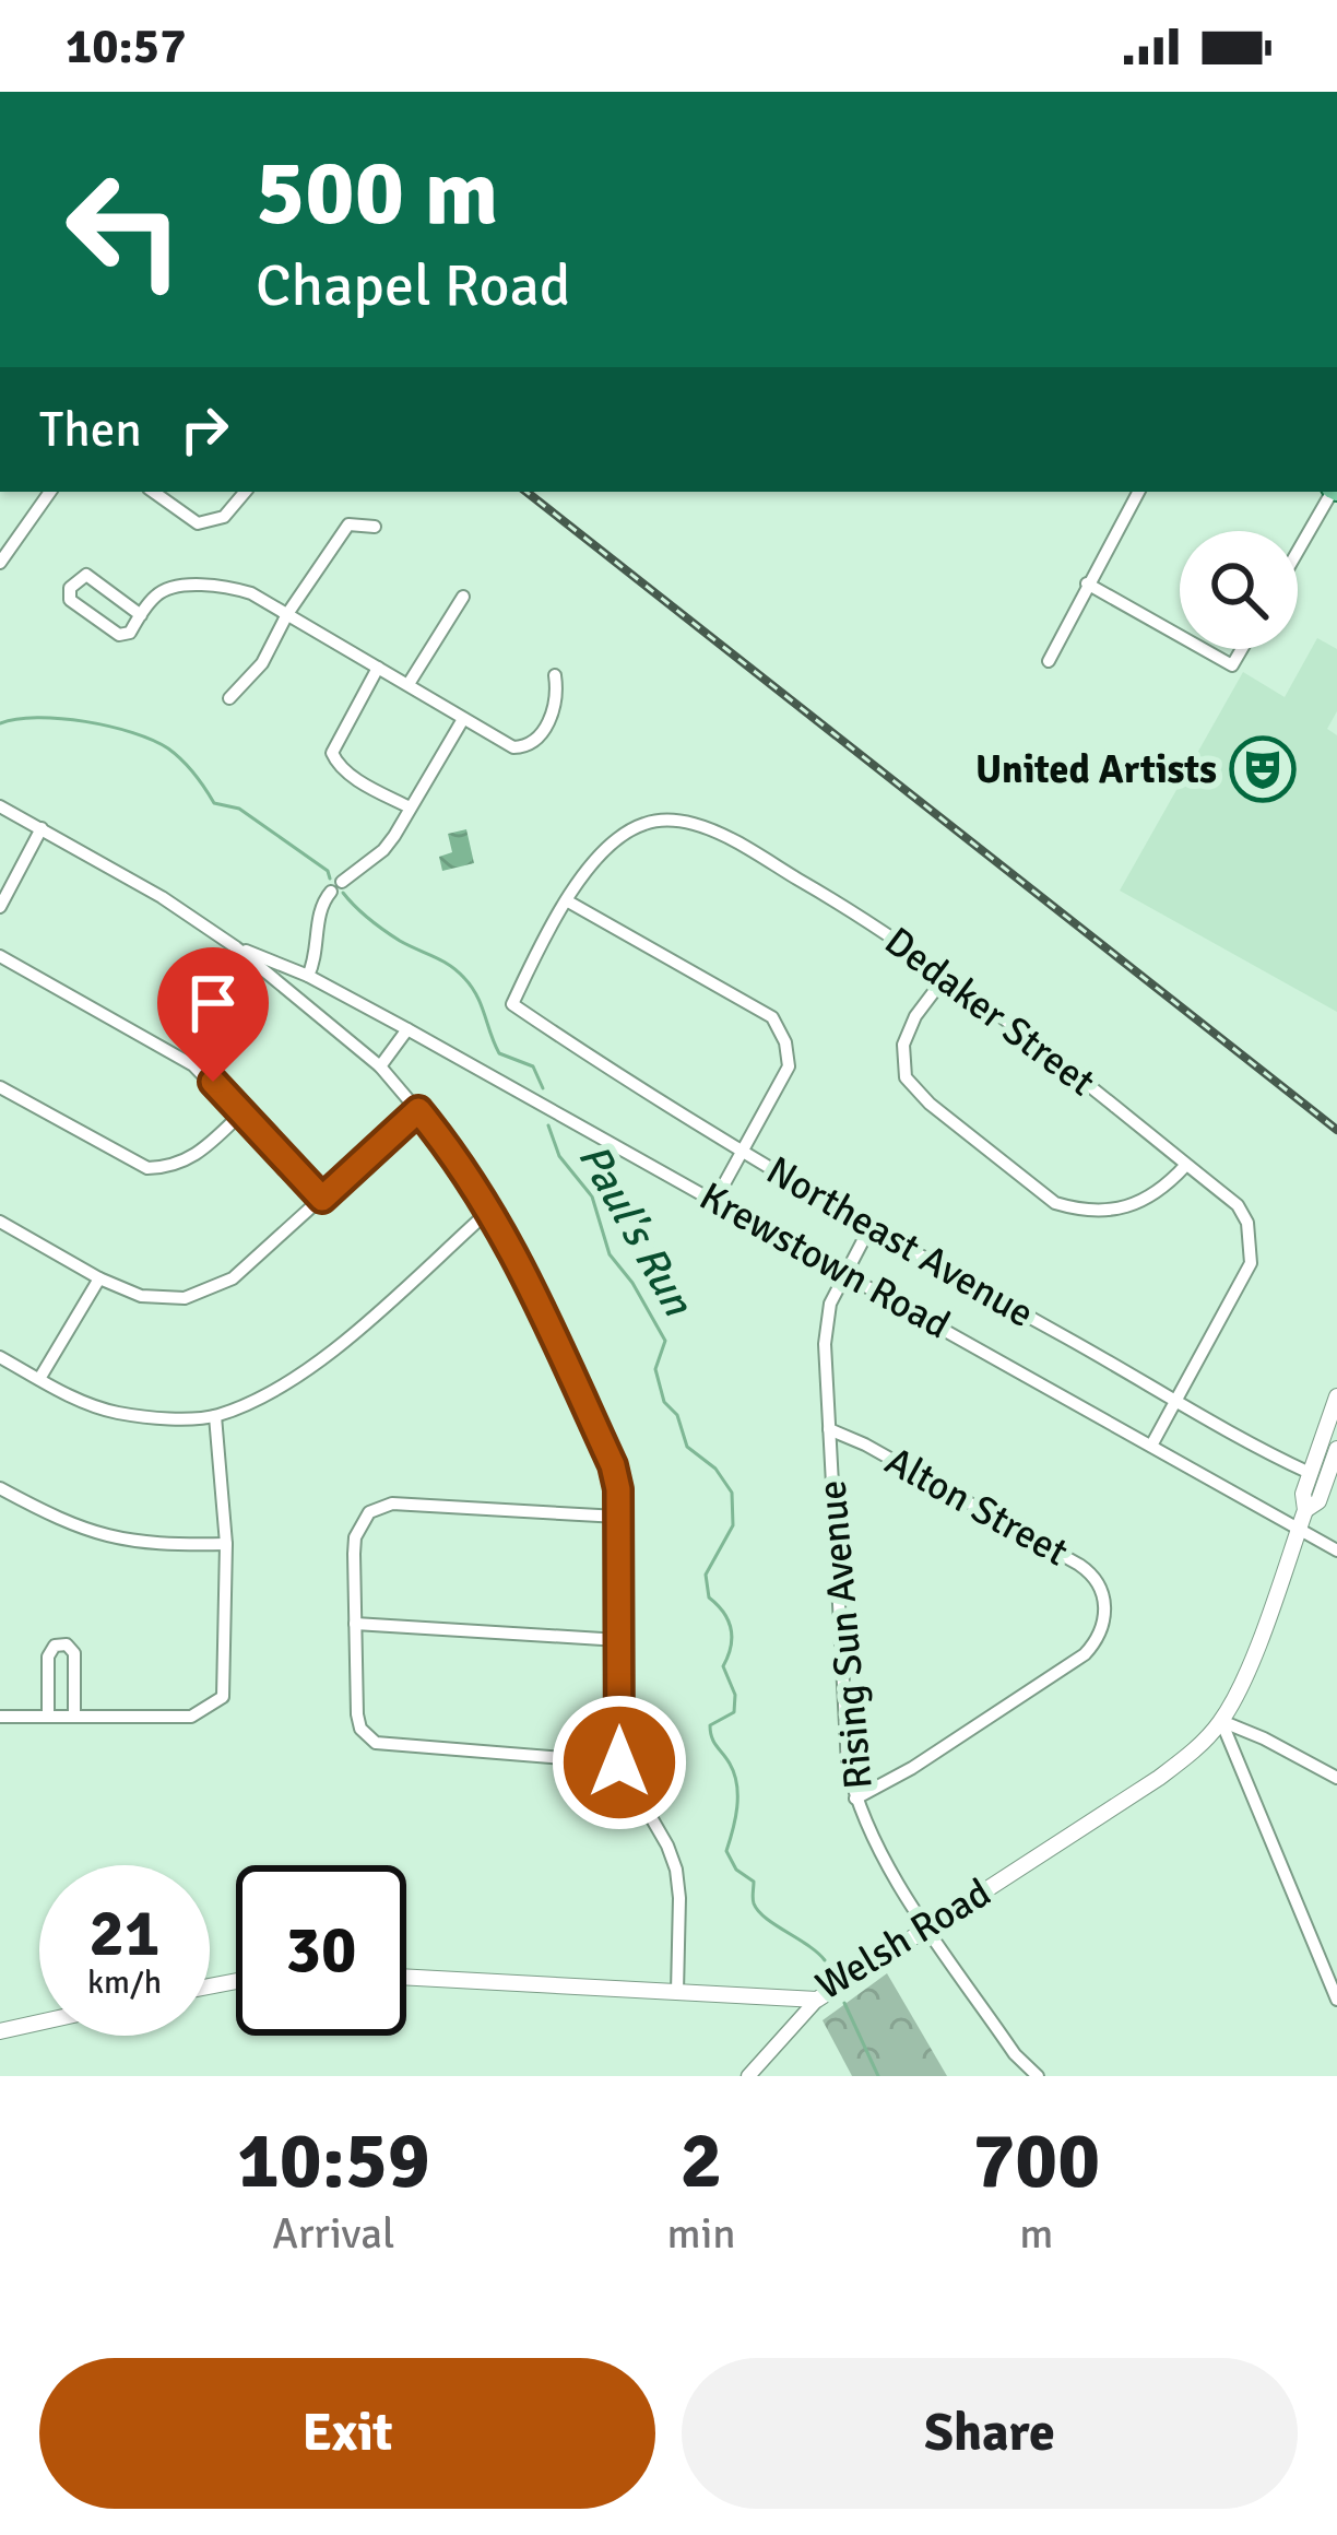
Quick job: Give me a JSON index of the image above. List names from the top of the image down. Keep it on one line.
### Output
{"streets":{"main road":["Welsh Road"],"street":["Dedaker Street","Northeast Avenue","Krewstown Road","Alton Street","Rising Sun Avenue"]},"crossings":[["Dedaker Street","Northeast Avenue"],["Northeast Avenue","Rising Sun Avenue"],["Krewstown Road","Rising Sun Avenue"],["Alton Street","Rising Sun Avenue"],["Rising Sun Avenue","Welsh Road"]],"water":["Paul's Run"],"places":{"theatre":["United Artists"]},"page":{"status":"10:57","turn":["500 m","Chapel Road"],"then":"Then","speed":"21 km/h","limit":"30","eta":["10:59","Arrival","2","min","700","m"],"buttons":["Exit","Share"]}}
